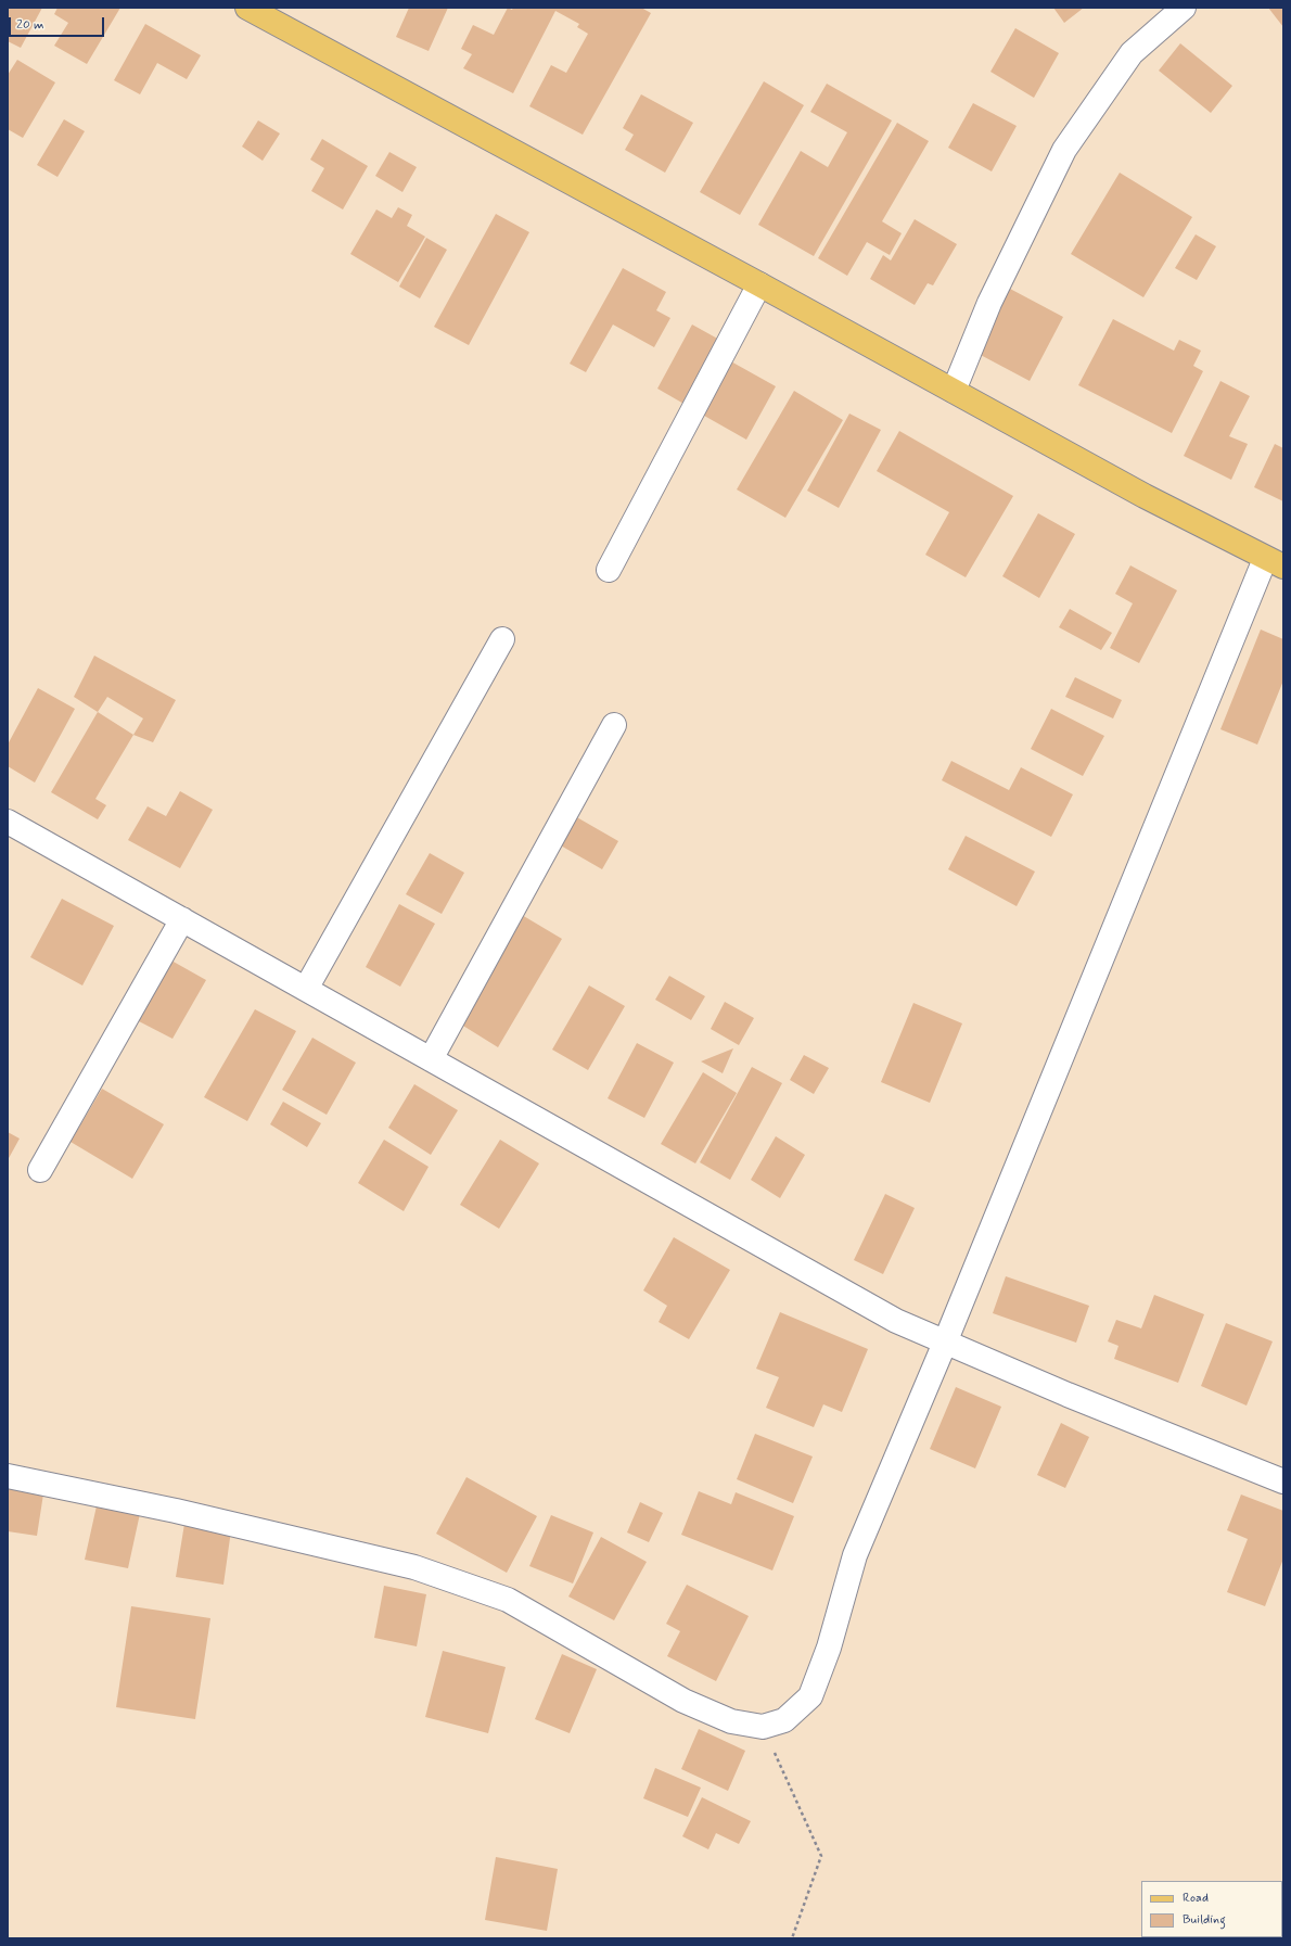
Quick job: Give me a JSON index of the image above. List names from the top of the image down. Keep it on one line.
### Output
{"legend":["Road","Building"],"scale_bar":"20 m"}
